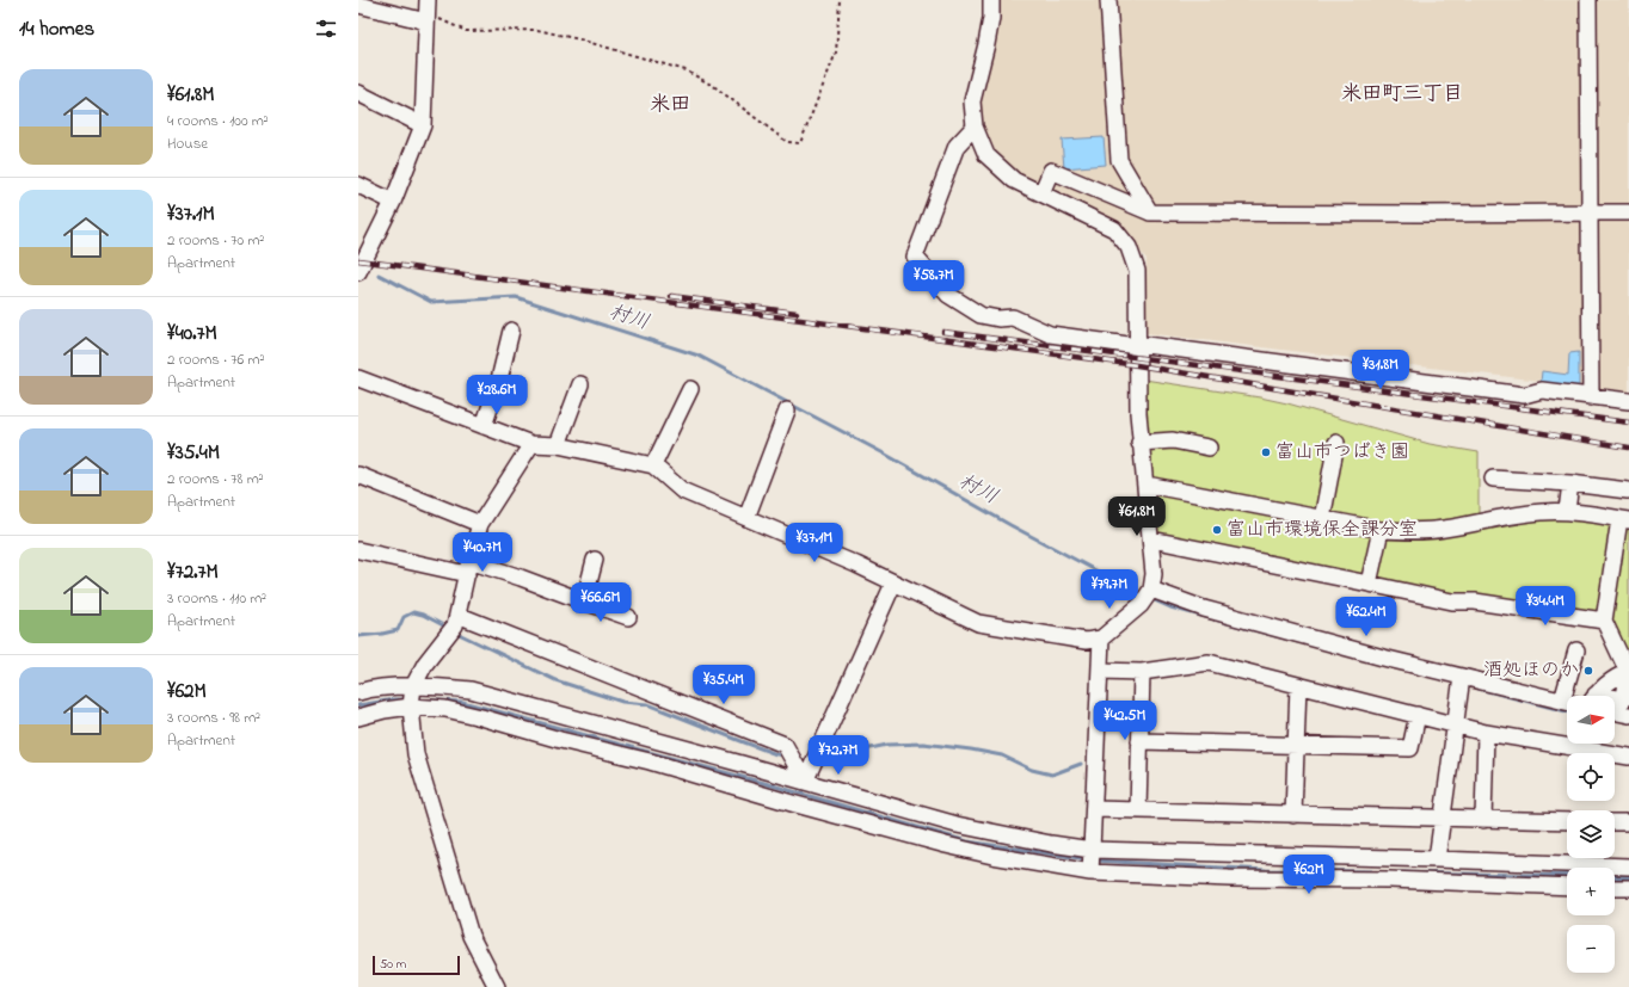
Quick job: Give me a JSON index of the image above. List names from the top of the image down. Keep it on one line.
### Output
{"districts":["米田町三丁目","米田"],"water":["村川"],"places":["富山市つばき園","富山市環境保全課分室","酒処ほのか"],"scale_bar":"50 m","north":"right","page":{"heading":"14 homes","list":[{"name":"¥61.8M","note":"4 rooms · 100 m² · House"},{"name":"¥37.1M","note":"2 rooms · 70 m² · Apartment"},{"name":"¥40.7M","note":"2 rooms · 76 m² · Apartment"},{"name":"¥35.4M","note":"2 rooms · 78 m² · Apartment"},{"name":"¥72.7M","note":"3 rooms · 110 m² · Apartment"},{"name":"¥62M","note":"3 rooms · 98 m² · Apartment"}],"price":["¥58.7M","¥31.8M","¥28.6M","¥61.8M","¥37.1M","¥40.7M","¥79.7M","¥66.6M","¥34.4M","¥62.4M","¥35.4M","¥42.5M","¥72.7M","¥62M"],"map_buttons":["+","−"],"scale":"50 m"}}
